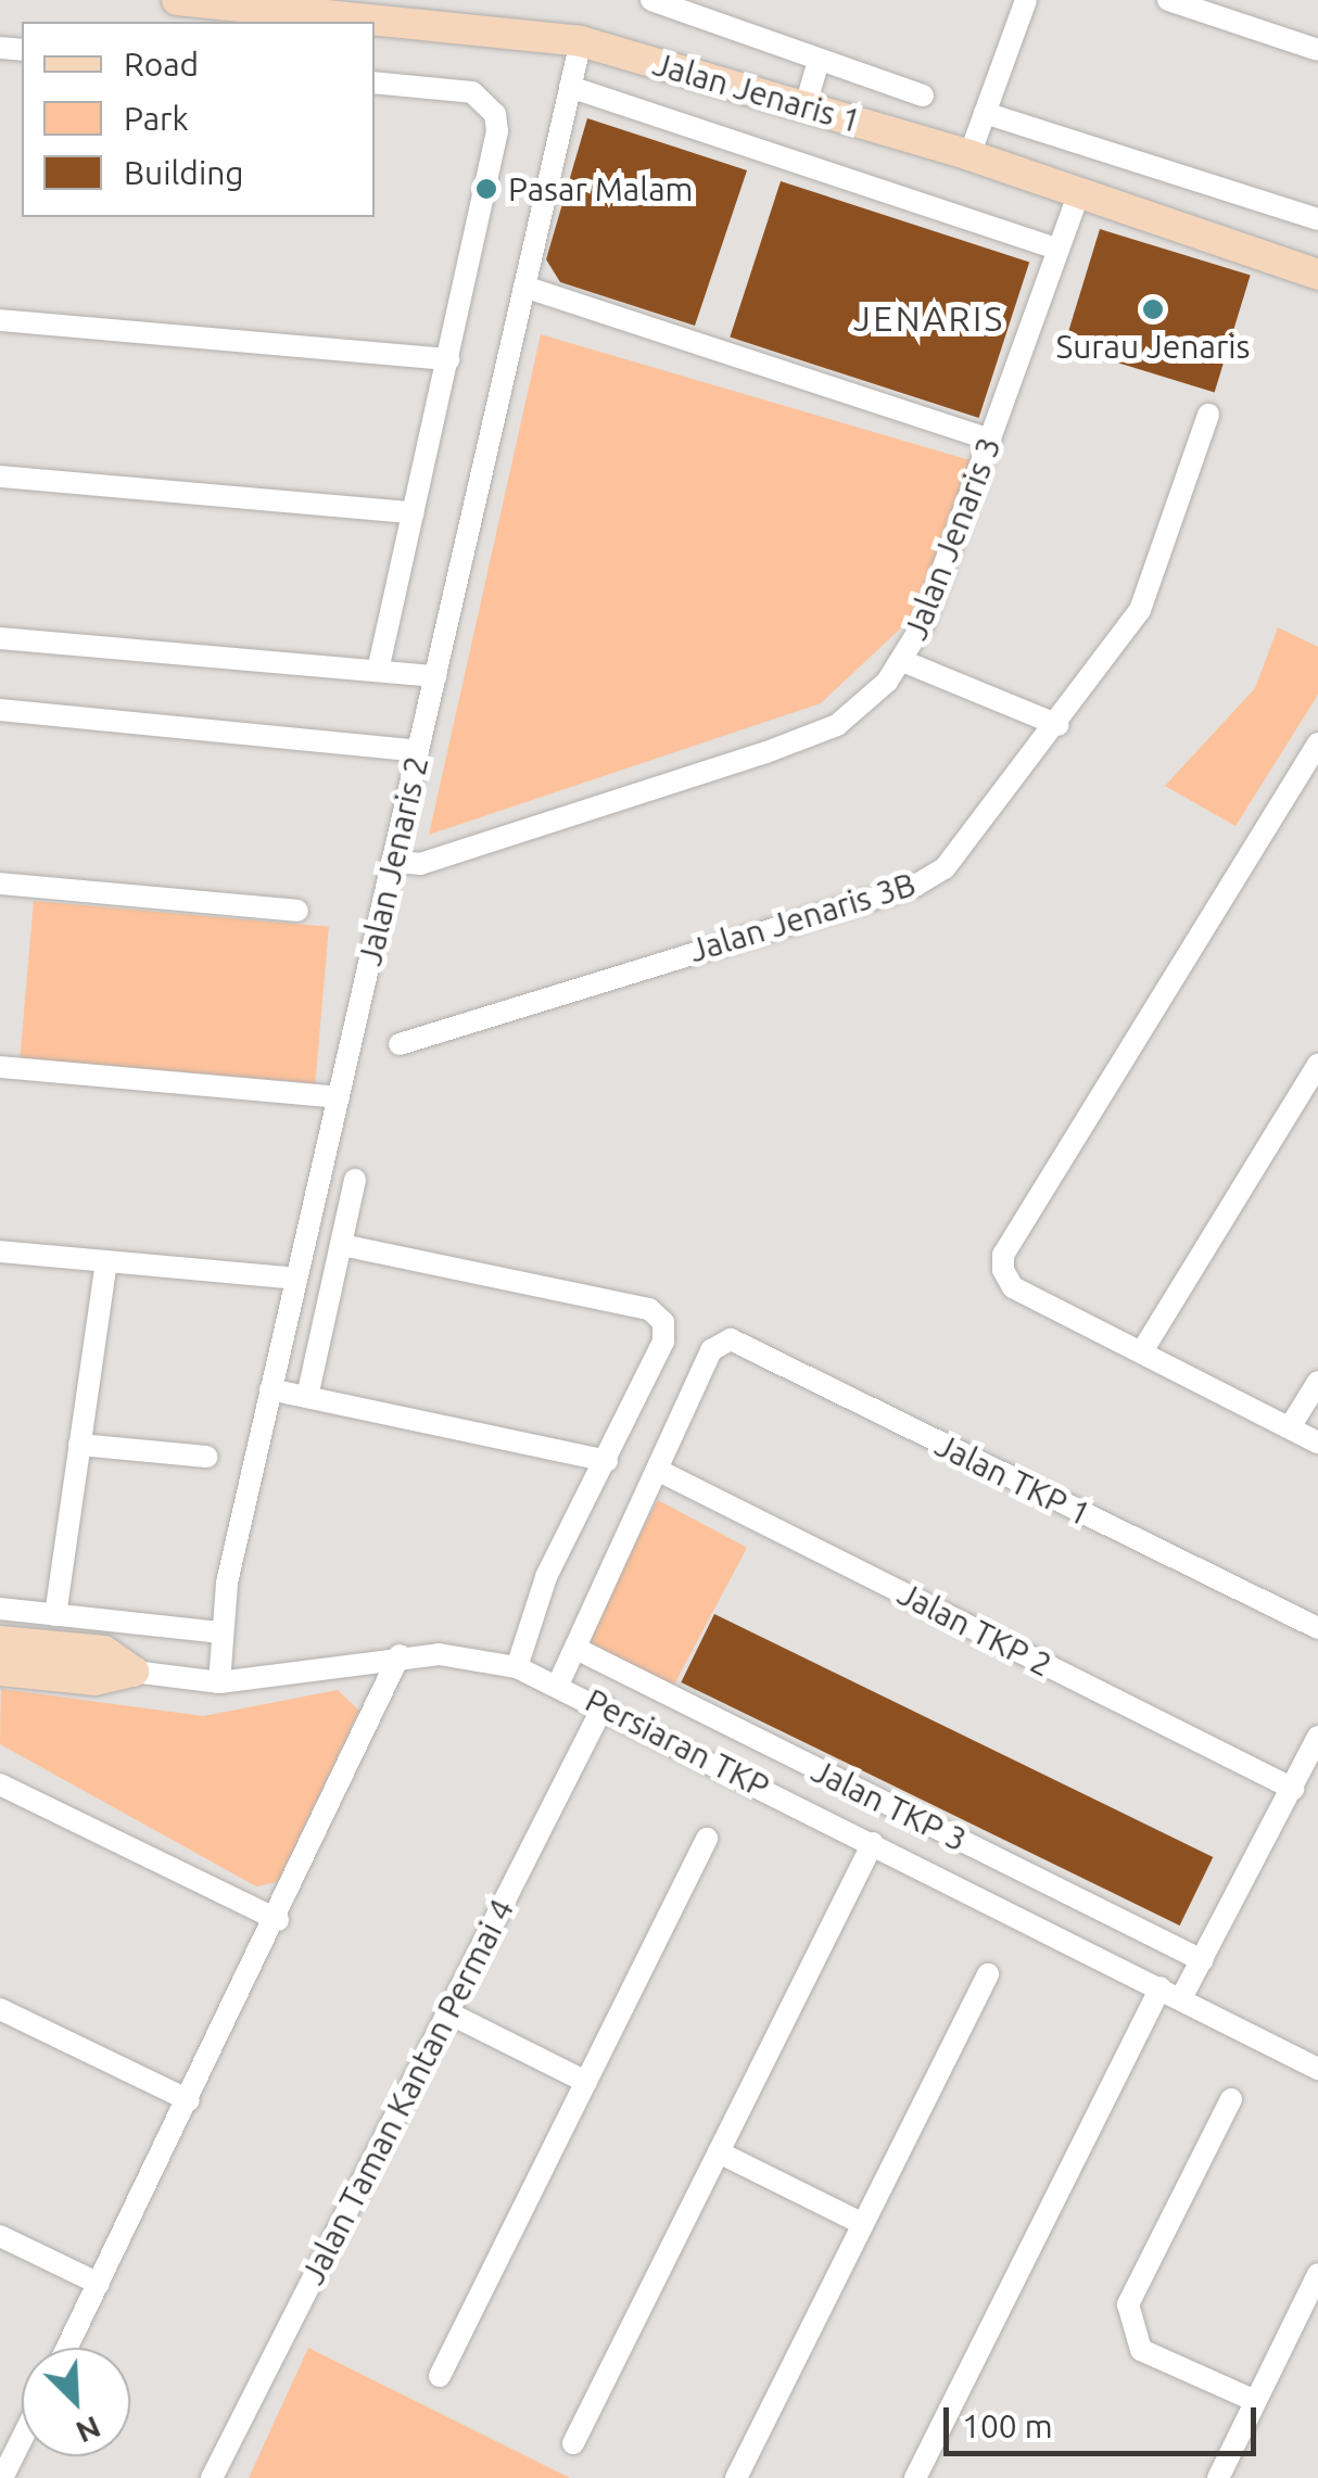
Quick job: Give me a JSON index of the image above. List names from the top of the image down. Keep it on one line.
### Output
{"streets":{"street":["Jalan Jenaris 1","Jalan Jenaris 3","Jalan Jenaris 2","Jalan Jenaris 3B","Jalan TKP 1","Jalan TKP 2","Persiaran TKP","Jalan TKP 3","Jalan Taman Kantan Permai 4"]},"crossings":[["Jalan Jenaris 1","Jalan Jenaris 3"],["Jalan Jenaris 1","Jalan Jenaris 2"],["Jalan Jenaris 3","Jalan Jenaris 2"],["Jalan Jenaris 2","Persiaran TKP"],["Jalan TKP 1","Jalan TKP 2"],["Persiaran TKP","Jalan Taman Kantan Permai 4"]],"districts":["JENARIS"],"places":["Pasar Malam","Surau Jenaris"],"legend":["Road","Park","Building"],"scale_bar":"100 m","north":"bottom right"}
